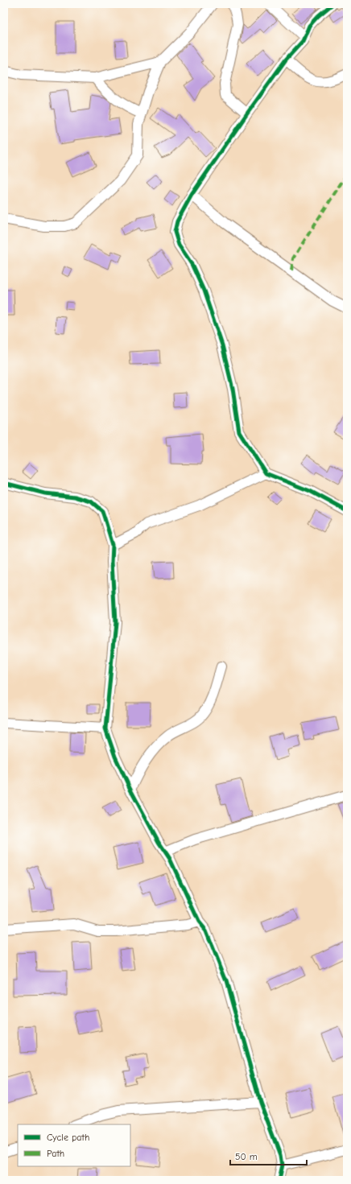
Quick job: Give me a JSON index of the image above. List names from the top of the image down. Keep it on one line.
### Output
{"legend":["Cycle path","Path"],"scale_bar":"50 m"}
